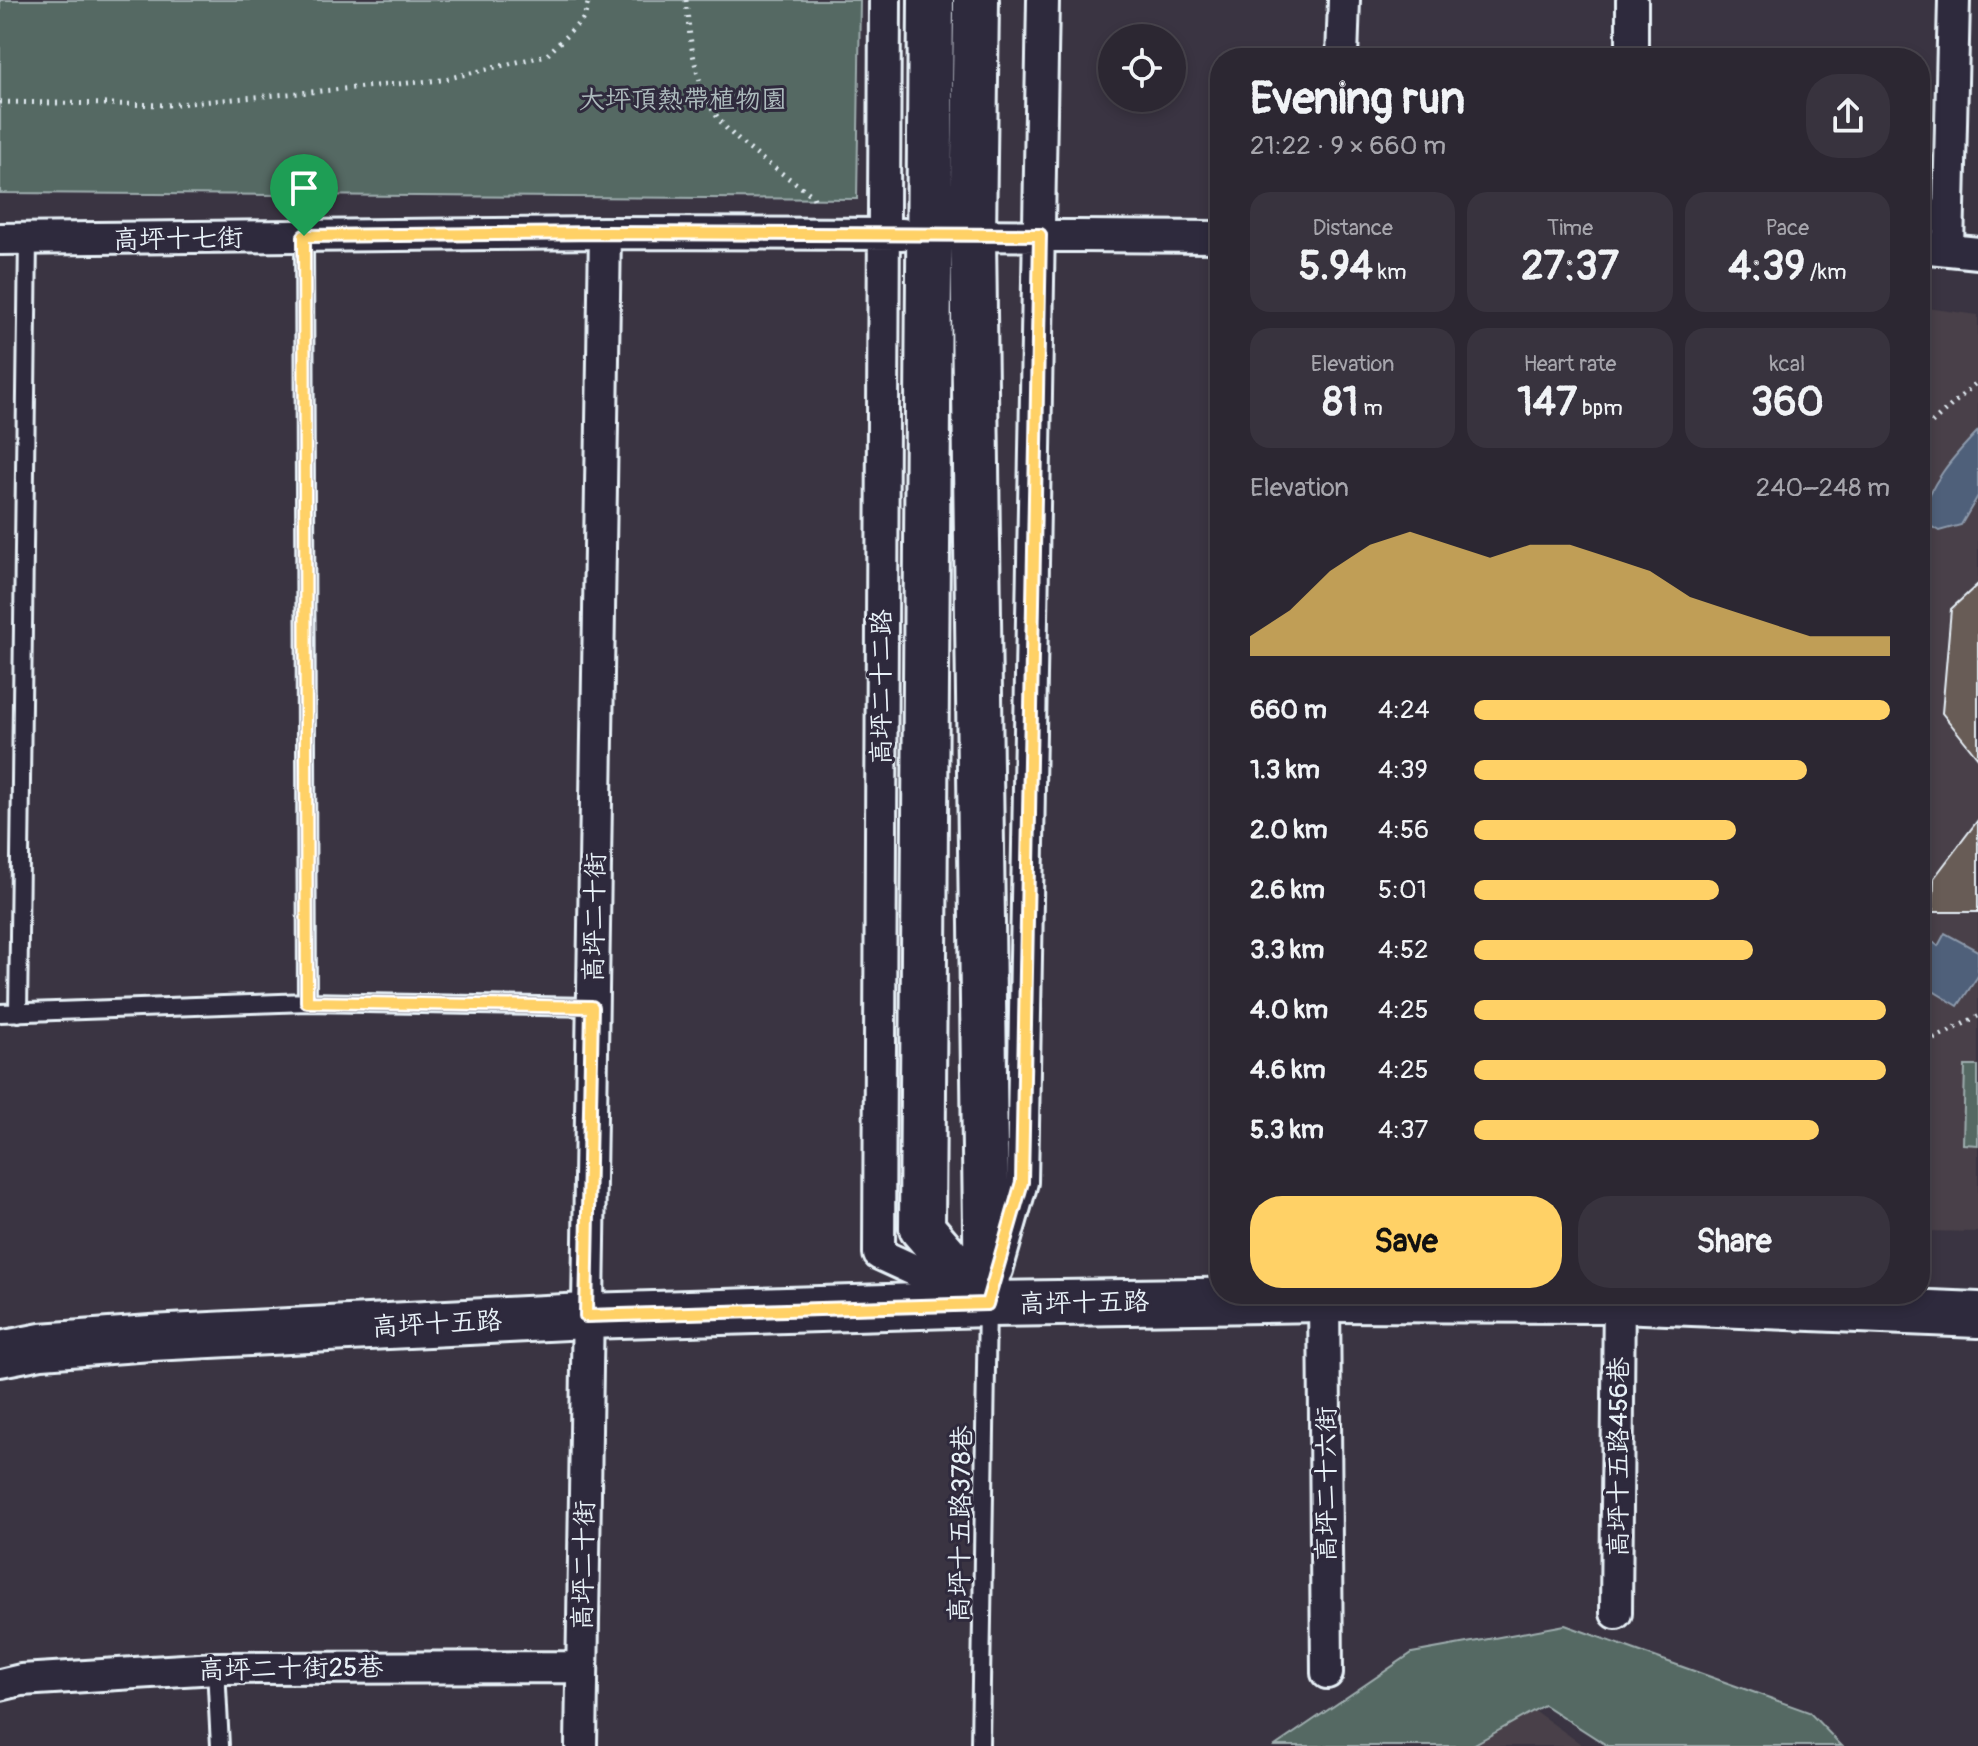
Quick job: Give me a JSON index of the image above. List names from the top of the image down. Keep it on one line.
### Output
{"streets":{"street":["高坪十七街","高坪二十二路","高坪二十街","高坪十五路","高坪十五路456巷","高坪二十六街","高坪二十街25巷"],"lane":["高坪十五路378巷"]},"crossings":[["高坪十七街","高坪二十二路"],["高坪十七街","高坪二十街"],["高坪二十二路","高坪十五路"],["高坪二十二路","高坪十五路378巷"],["高坪二十街","高坪十五路"],["高坪二十街","高坪二十街25巷"],["高坪十五路","高坪十五路378巷"]],"parks":["大坪頂熱帶植物園"],"page":{"heading":["Evening run","21:22 · 9 × 660 m"],"stats":[["Distance","5.94 km"],["Time","27:37"],["Pace","4:39 /km"],["Elevation","81 m"],["Heart rate","147 bpm"],["kcal","360"]],"chart":["Elevation","240–248 m"],"list":[{"name":"660 m","note":"4:24"},{"name":"1.3 km","note":"4:39"},{"name":"2.0 km","note":"4:56"},{"name":"2.6 km","note":"5:01"},{"name":"3.3 km","note":"4:52"},{"name":"4.0 km","note":"4:25"},{"name":"4.6 km","note":"4:25"},{"name":"5.3 km","note":"4:37"}],"buttons":["Save","Share"]}}
